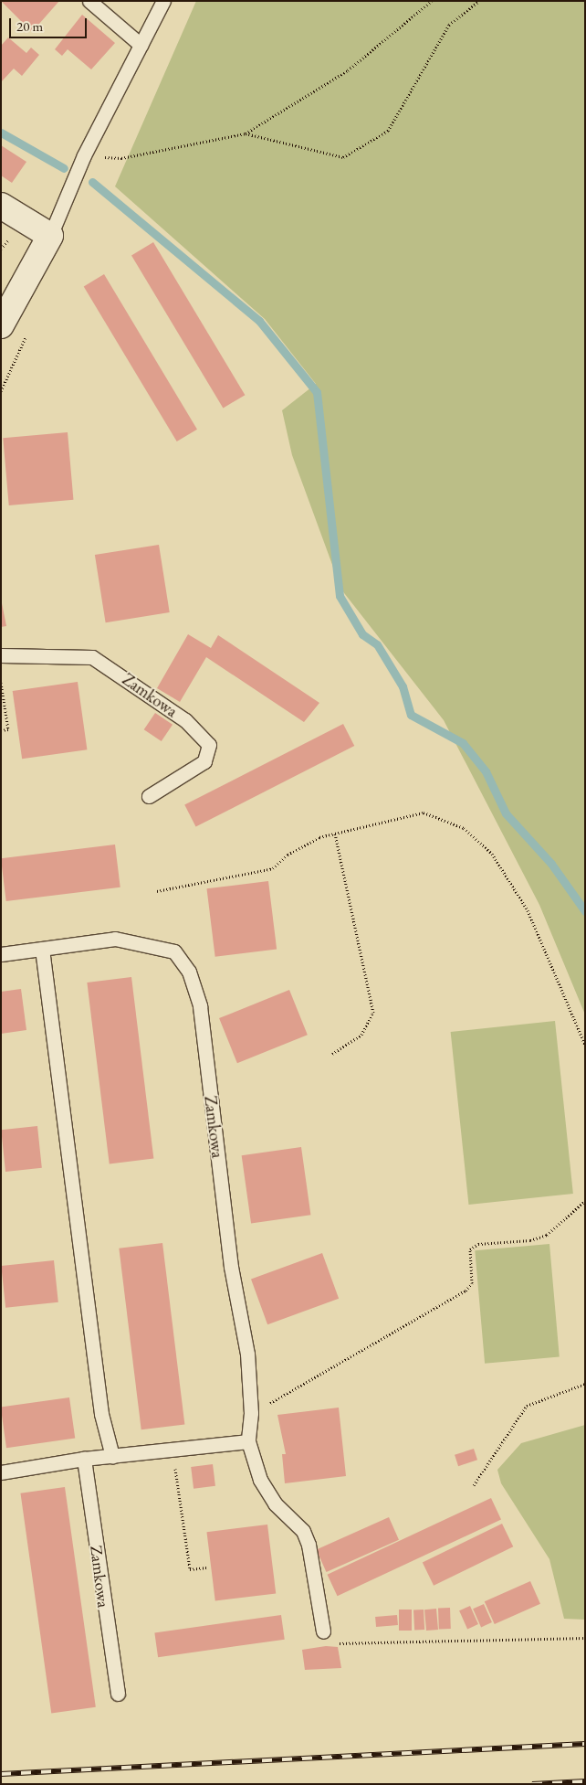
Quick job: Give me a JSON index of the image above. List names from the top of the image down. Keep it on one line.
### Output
{"streets":{"lane":["Zamkowa"]},"scale_bar":"20 m"}
